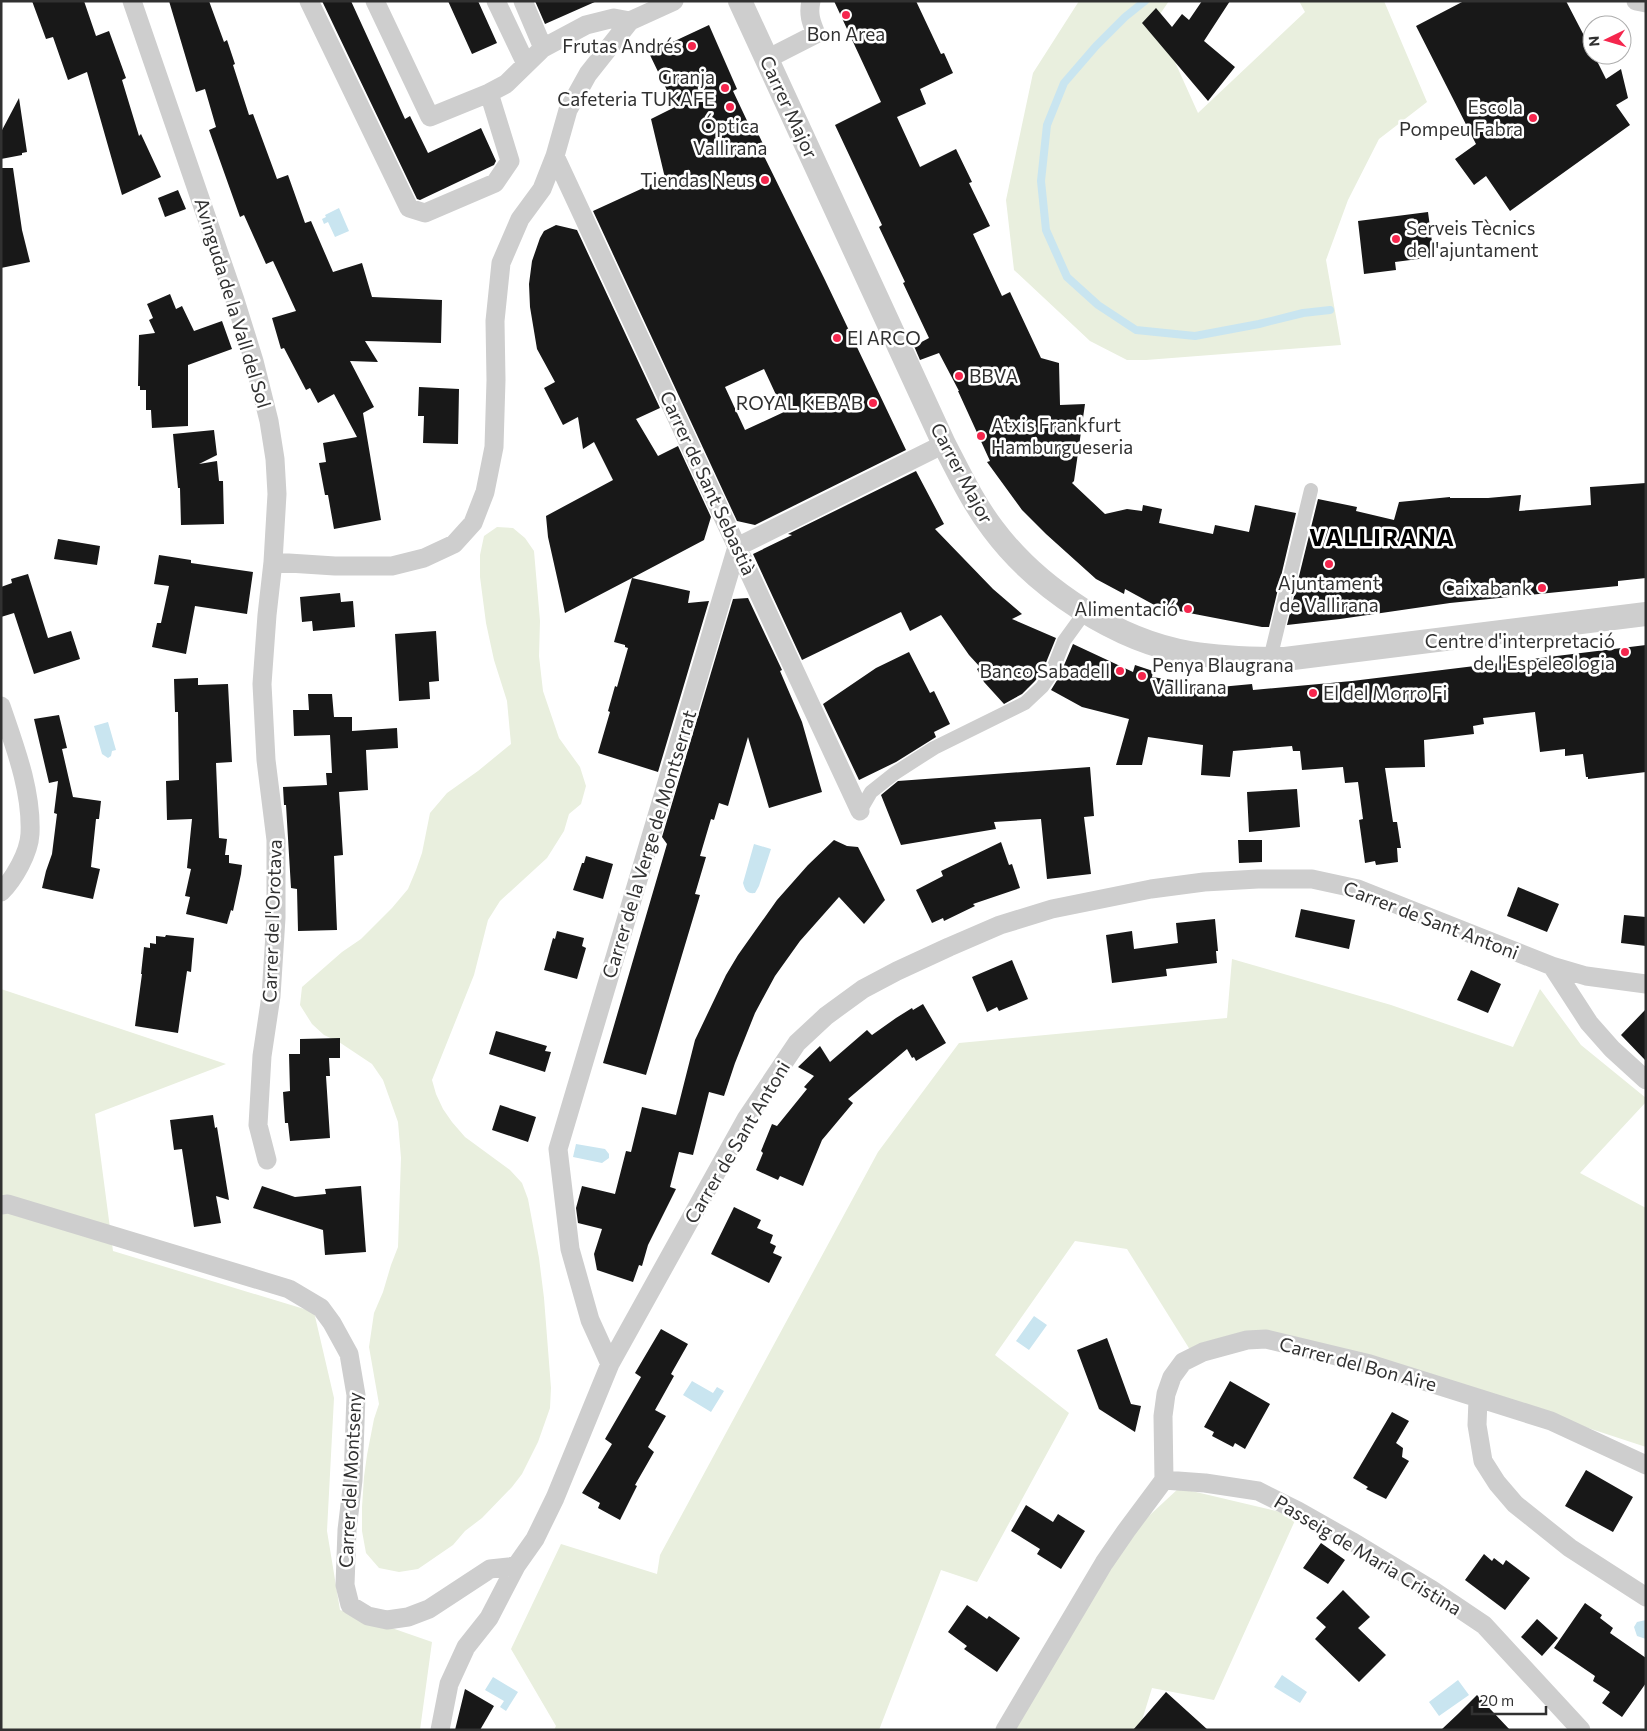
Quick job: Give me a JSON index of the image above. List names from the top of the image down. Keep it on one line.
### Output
{"streets":{"street":["Carrer Major","Avinguda de la Vall del Sol","Carrer de Sant Sebastià","Carrer de la Verge de Montserrat","Carrer de Sant Antoni","Carrer de l'Orotava","Carrer del Bon Aire","Carrer del Montseny","Passeig de Maria Cristina"]},"crossings":[["Avinguda de la Vall del Sol","Carrer de l'Orotava"],["Carrer de Sant Sebastià","Carrer de la Verge de Montserrat"],["Carrer de la Verge de Montserrat","Carrer de Sant Antoni"],["Carrer de Sant Antoni","Carrer del Montseny"],["Carrer del Bon Aire","Passeig de Maria Cristina"]],"districts":["VALLIRANA"],"places":["Bon Area","Frutas Andrés","Granja Cafeteria TUKAFE","Óptica Vallirana","Escola Pompeu Fabra","Tiendas Neus","Serveis Tècnics de l'ajuntament","El ARCO","BBVA","ROYAL KEBAB","Atxis Frankfurt Hamburgueseria","Ajuntament de Vallirana","Caixabank","Alimentació","Centre d'interpretació de l'Espeleologia","Banco Sabadell","Penya Blaugrana Vallirana","El del Morro Fi"],"scale_bar":"20 m","north":"left"}
